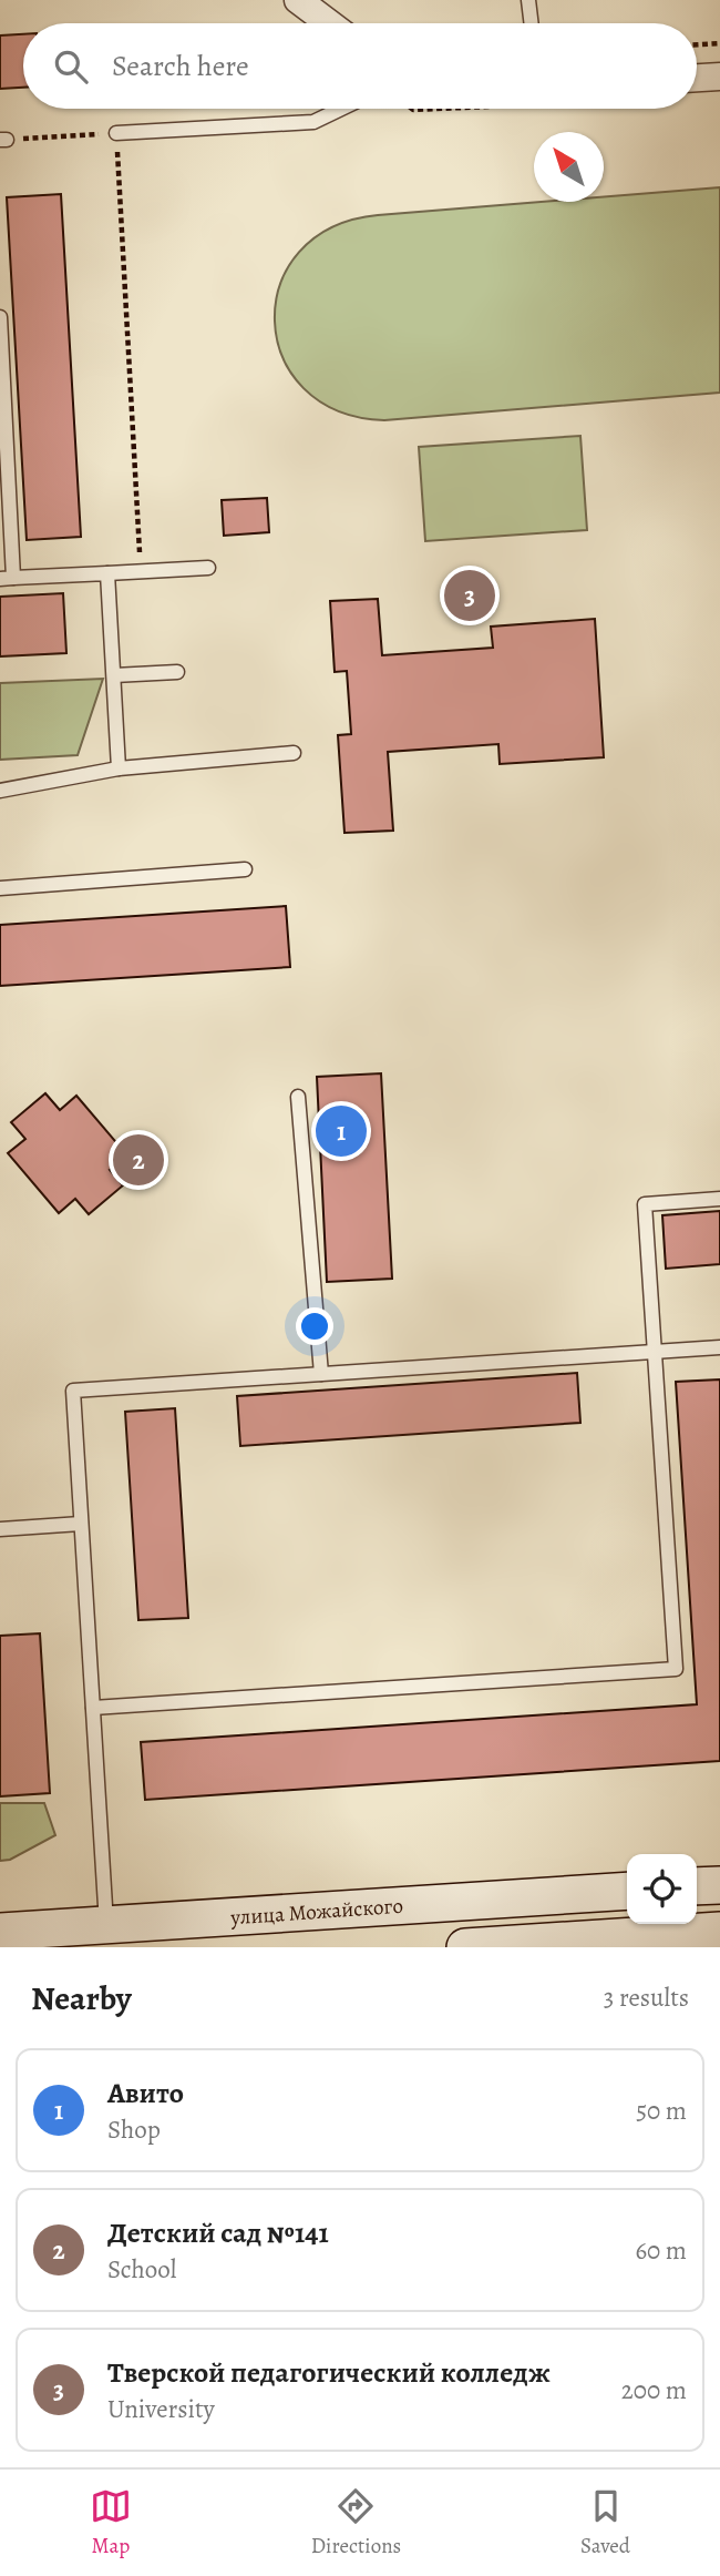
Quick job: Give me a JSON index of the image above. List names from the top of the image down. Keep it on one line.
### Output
{"streets":{"main road":["улица Можайского"]},"north":"top left","page":{"search":"Search here","pins":["3","1","2"],"heading":["Nearby","3 results"],"list":[{"mark":"1","name":"Авито","note":"Shop","value":"50 m"},{"mark":"2","name":"Детский сад №141","note":"School","value":"60 m"},{"mark":"3","name":"Тверской педагогический колледж","note":"University","value":"200 m"}],"nav":["Map","Directions","Saved"]}}
